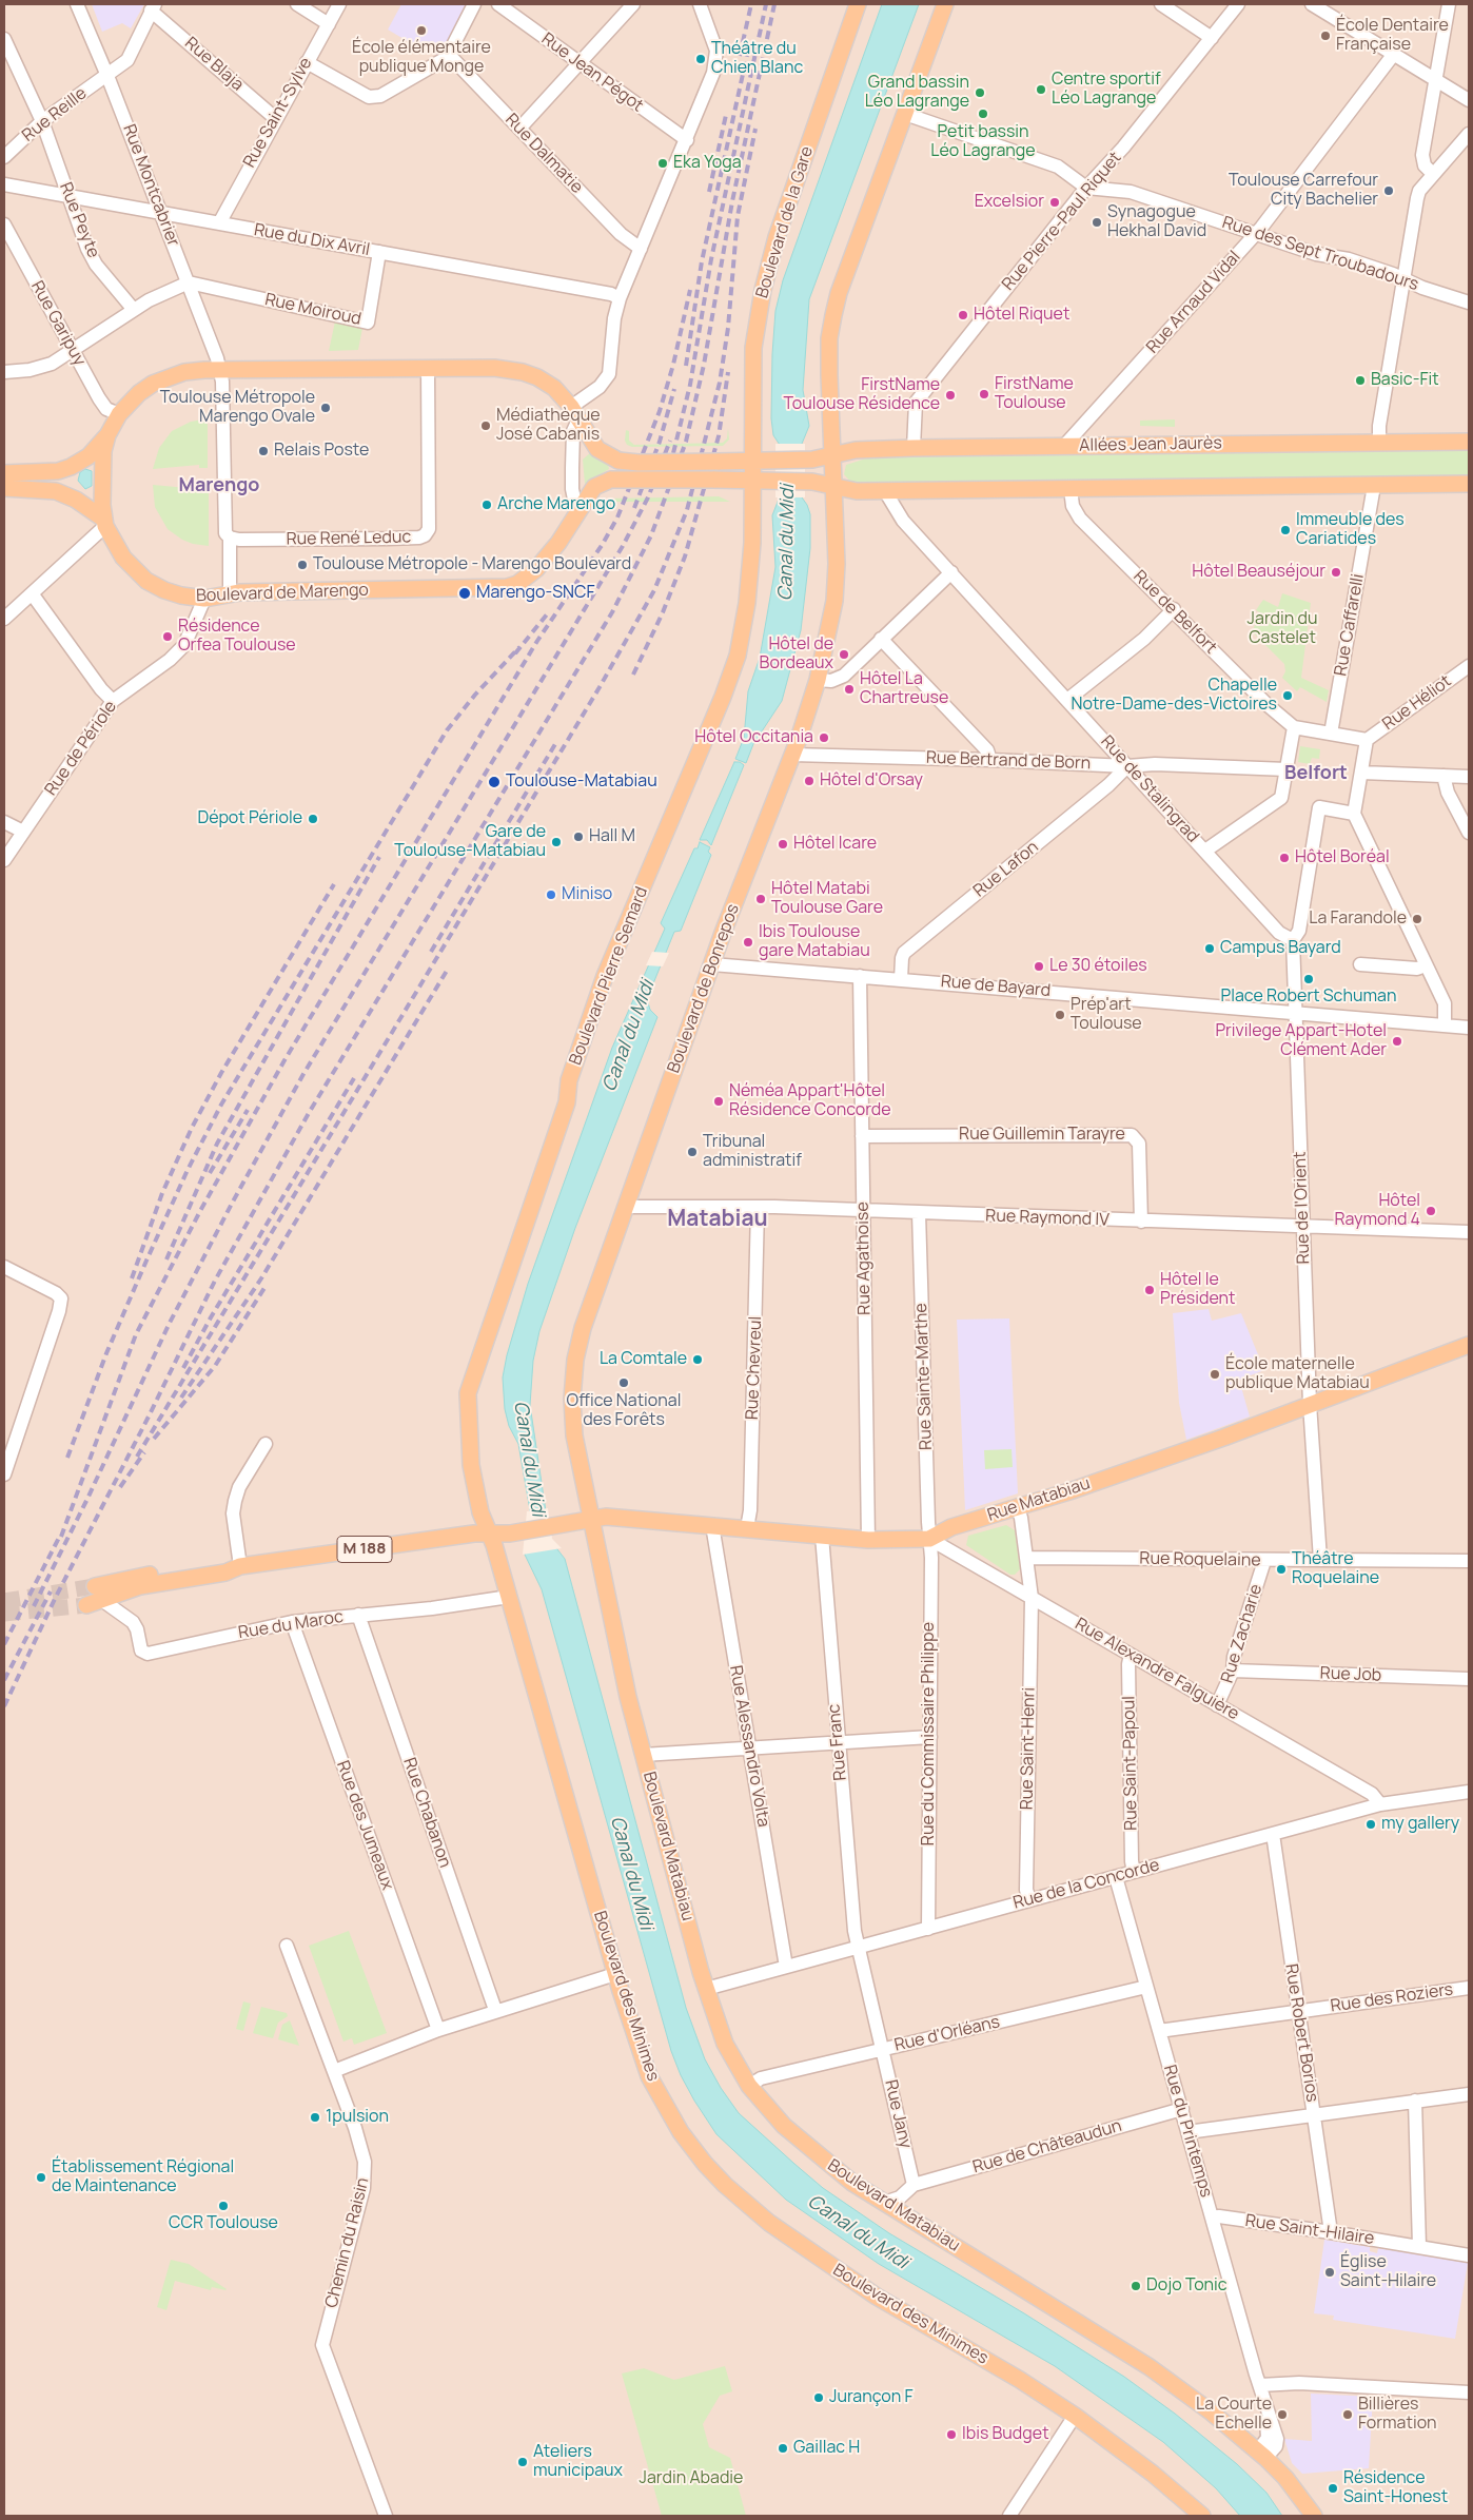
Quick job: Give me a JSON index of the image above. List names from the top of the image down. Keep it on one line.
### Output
{"streets":{"main road":["Boulevard de la Gare","Allées Jean Jaurès","Boulevard de Marengo","Boulevard Pierre Semard","Boulevard de Bonrepos","Rue Matabiau","M 188","Boulevard Matabiau","Boulevard des Minimes"],"street":["Rue Blaja","Rue Jean Pégot","Rue Saint-Sylve","Rue Reille","Rue Dalmatie","Rue Montcabrier","Rue Peyte","Rue Pierre-Paul Riquet","Rue du Dix Avril","Rue des Sept Troubadours","Rue Arnaud Vidal","Rue Moiroud","Rue Garipuy","Rue René Leduc","Rue de Belfort","Rue Caffarelli","Rue Héliot","Rue de Périole","Rue Bertrand de Born","Rue de Stalingrad","Rue Lafon","Rue de Bayard","Rue Guillemin Tarayre","Rue de l'Orient","Rue Raymond IV","Rue Agathoise","Rue Chevreul","Rue Sainte-Marthe","Rue Roquelaine","Rue du Maroc","Rue Zacharie","Rue Alexandre Falguière","Rue Job","Rue du Commissaire Philippe","Rue Franc","Rue Alessandro Volta","Rue Saint-Henri","Rue Saint-Papoul","Rue Chabanon","Rue des Jumeaux","Rue de la Concorde","Rue des Roziers","Rue Robert Borios","Rue d'Orléans","Rue Jany","Rue du Printemps","Rue de Châteaudun","Rue Saint-Hilaire","Chemin du Raisin"]},"crossings":[["Rue Blaja","Rue Saint-Sylve"],["Rue Blaja","Rue Reille"],["Rue Saint-Sylve","Rue du Dix Avril"],["Rue Reille","Rue Montcabrier"],["Rue Reille","Rue Peyte"],["Rue Montcabrier","Rue du Dix Avril"],["Rue Montcabrier","Rue Moiroud"],["Rue Montcabrier","Boulevard de Marengo"],["Rue Peyte","Rue du Dix Avril"],["Rue Pierre-Paul Riquet","Rue des Sept Troubadours"],["Rue Pierre-Paul Riquet","Allées Jean Jaurès"],["Boulevard de la Gare","Allées Jean Jaurès"],["Boulevard de la Gare","Boulevard de Marengo"],["Boulevard de la Gare","Boulevard Pierre Semard"],["Rue du Dix Avril","Rue Moiroud"],["Rue des Sept Troubadours","Rue Arnaud Vidal"],["Rue Arnaud Vidal","Allées Jean Jaurès"],["Rue Garipuy","Boulevard de Marengo"],["Allées Jean Jaurès","Boulevard de Marengo"],["Allées Jean Jaurès","Boulevard de Bonrepos"],["Rue René Leduc","Boulevard de Marengo"],["Boulevard de Marengo","Rue de Périole"],["Boulevard de Marengo","Boulevard Pierre Semard"],["Rue Bertrand de Born","Rue de Stalingrad"],["Rue Bertrand de Born","Rue Lafon"],["Rue Bertrand de Born","Boulevard de Bonrepos"],["Rue de Stalingrad","Rue Lafon"],["Rue Lafon","Rue de Bayard"],["Boulevard Pierre Semard","Rue Matabiau"],["Boulevard Pierre Semard","M 188"],["Boulevard Pierre Semard","Boulevard des Minimes"],["Rue de Bayard","Boulevard de Bonrepos"],["Rue de Bayard","Rue de l'Orient"],["Rue de Bayard","Rue Agathoise"],["Boulevard de Bonrepos","Rue Raymond IV"],["Boulevard de Bonrepos","Rue Matabiau"],["Boulevard de Bonrepos","Boulevard Matabiau"],["Rue Guillemin Tarayre","Rue Raymond IV"],["Rue Guillemin Tarayre","Rue Agathoise"],["Rue de l'Orient","Rue Raymond IV"],["Rue de l'Orient","Rue Matabiau"],["Rue de l'Orient","Rue Roquelaine"],["Rue Raymond IV","Rue Agathoise"],["Rue Raymond IV","Rue Chevreul"],["Rue Raymond IV","Rue Sainte-Marthe"],["Rue Agathoise","Rue Matabiau"],["Rue Chevreul","Rue Matabiau"],["Rue Sainte-Marthe","Rue Matabiau"],["Rue Sainte-Marthe","Rue Alexandre Falguière"],["Rue Sainte-Marthe","Rue du Commissaire Philippe"],["Rue Matabiau","M 188"],["Rue Matabiau","Rue Alexandre Falguière"],["Rue Matabiau","Rue du Commissaire Philippe"],["Rue Matabiau","Rue Franc"],["Rue Matabiau","Rue Alessandro Volta"],["Rue Matabiau","Rue Saint-Henri"],["Rue Matabiau","Boulevard Matabiau"],["Rue Matabiau","Boulevard des Minimes"],["M 188","Rue du Maroc"],["M 188","Boulevard des Minimes"],["Rue Roquelaine","Rue Zacharie"],["Rue Roquelaine","Rue Saint-Henri"],["Rue du Maroc","Rue Chabanon"],["Rue du Maroc","Rue des Jumeaux"],["Rue du Maroc","Boulevard des Minimes"],["Rue Zacharie","Rue Alexandre Falguière"],["Rue Zacharie","Rue Job"],["Rue Alexandre Falguière","Rue du Commissaire Philippe"],["Rue Alexandre Falguière","Rue Saint-Henri"],["Rue Alexandre Falguière","Rue Saint-Papoul"],["Rue Alexandre Falguière","Rue de la Concorde"],["Rue du Commissaire Philippe","Rue de la Concorde"],["Rue Franc","Rue de la Concorde"],["Rue Franc","Rue Jany"],["Rue Alessandro Volta","Rue de la Concorde"],["Rue Saint-Henri","Rue de la Concorde"],["Rue Saint-Papoul","Rue de la Concorde"],["Boulevard Matabiau","Rue de la Concorde"],["Boulevard Matabiau","Rue d'Orléans"],["Boulevard Matabiau","Rue du Printemps"],["Rue de la Concorde","Rue Robert Borios"],["Rue de la Concorde","Rue Jany"],["Rue de la Concorde","Rue du Printemps"],["Rue des Roziers","Rue Robert Borios"],["Rue des Roziers","Rue du Printemps"],["Rue Robert Borios","Rue Saint-Hilaire"],["Rue d'Orléans","Rue Jany"],["Rue d'Orléans","Rue du Printemps"],["Rue Jany","Rue de Châteaudun"],["Rue du Printemps","Rue de Châteaudun"],["Rue du Printemps","Rue Saint-Hilaire"]],"districts":["Marengo","Belfort","Matabiau"],"water":["Canal du Midi"],"parks":["Jardin du Castelet","Jardin Abadie"],"places":["École élémentaire publique Monge","École Dentaire Française","Théâtre du Chien Blanc","Centre sportif Léo Lagrange","Grand bassin Léo Lagrange","Petit bassin Léo Lagrange","Eka Yoga","Toulouse Carrefour City Bachelier","Excelsior","Synagogue Hekhal David","Hôtel Riquet","Basic-Fit","FirstName Toulouse","FirstName Toulouse Résidence","Toulouse Métropole Marengo Ovale","Médiathèque José Cabanis","Relais Poste","Arche Marengo","Immeuble des Cariatides","Toulouse Métropole - Marengo Boulevard","Hôtel Beauséjour","Marengo-SNCF","Résidence Orfea Toulouse","Hôtel de Bordeaux","Hôtel La Chartreuse","Chapelle Notre-Dame-des-Victoires","Hôtel Occitania","Hôtel d'Orsay","Toulouse-Matabiau","Dépot Périole","Hall M","Gare de Toulouse-Matabiau","Hôtel Icare","Hôtel Boréal","Miniso","Hôtel Matabi Toulouse Gare","La Farandole","Ibis Toulouse gare Matabiau","Campus Bayard","Le 30 étoiles","Place Robert Schuman","Prép'art Toulouse","Privilege Appart-Hotel Clément Ader","Néméa Appart'Hôtel Résidence Concorde","Tribunal administratif","Hôtel Raymond 4","Hôtel le Président","La Comtale","École maternelle publique Matabiau","Office National des Forêts","Théâtre Roquelaine","my gallery","1pulsion","Établissement Régional de Maintenance","CCR Toulouse","Église Saint-Hilaire","Dojo Tonic","Jurançon F","La Courte Echelle","Billières Formation","Ibis Budget","Gaillac H","Ateliers municipaux","Résidence Saint-Honest"]}
